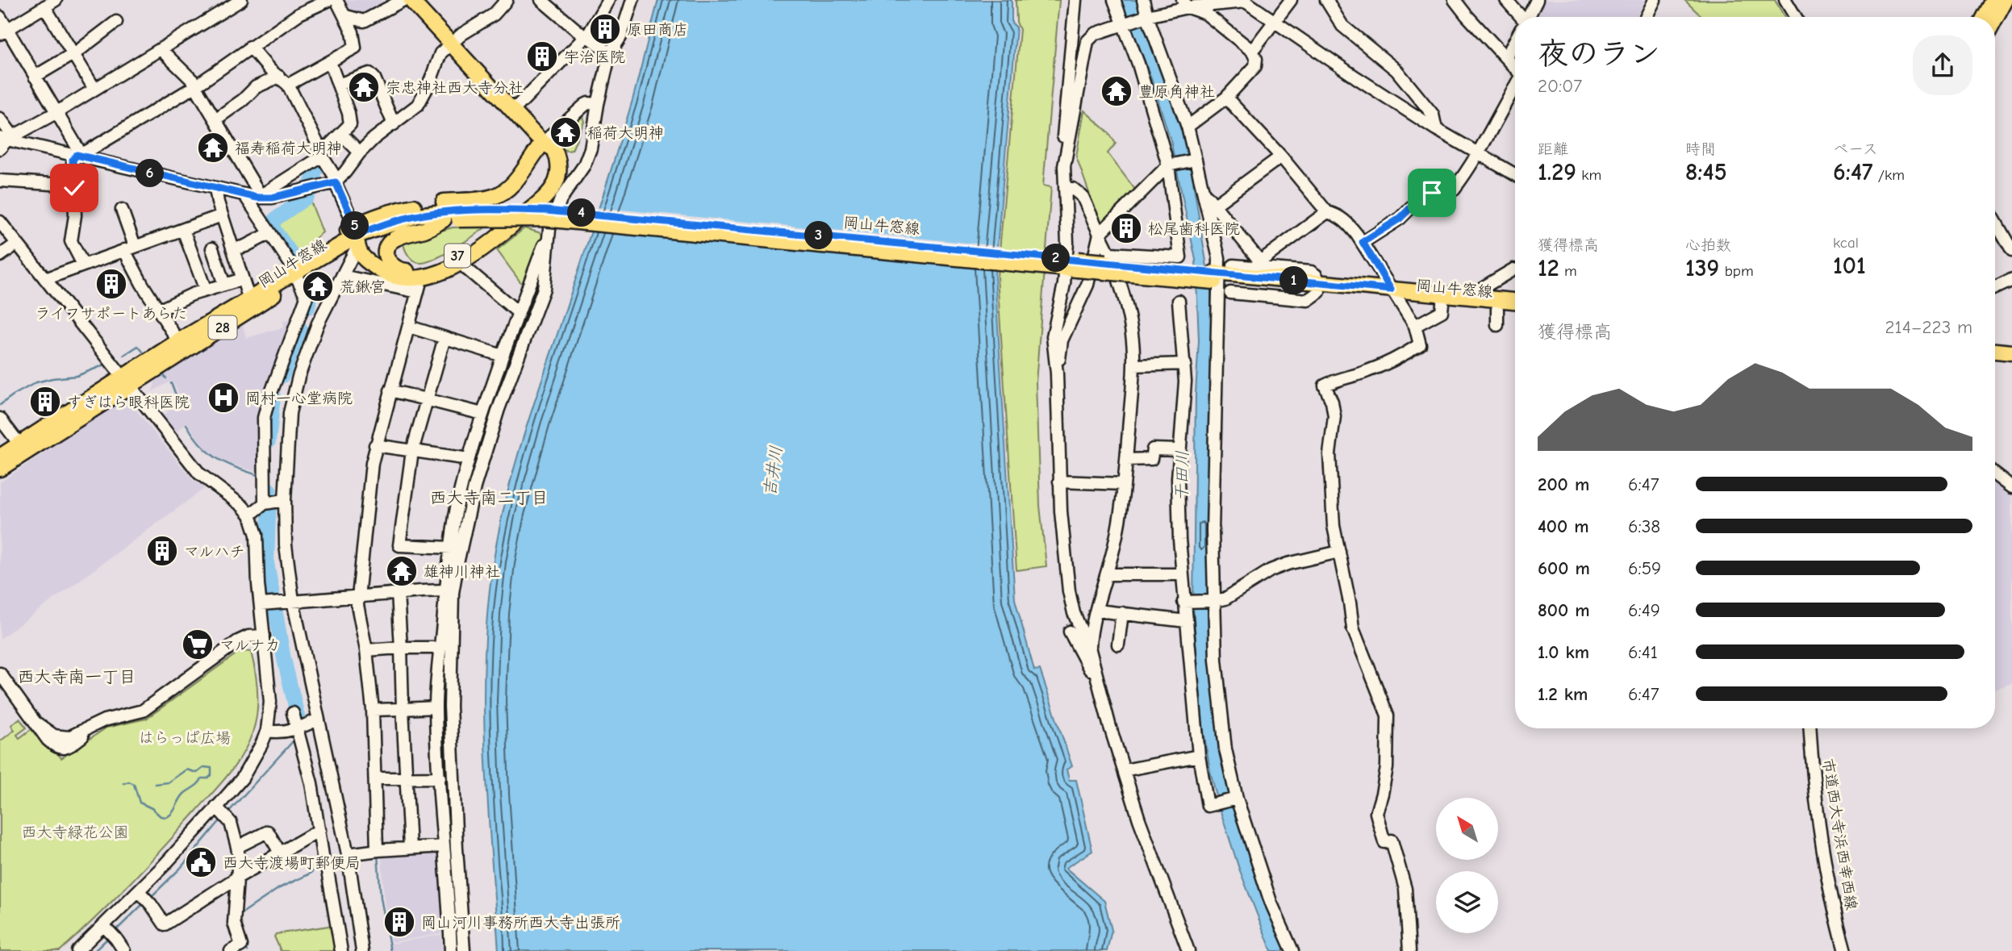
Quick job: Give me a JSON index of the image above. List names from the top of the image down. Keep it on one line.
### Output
{"streets":{"main road":["岡山牛窓線","37","28"],"street":["市道西大寺浜西幸西線"]},"crossings":[["岡山牛窓線","37"]],"districts":["西大寺南二丁目","西大寺南一丁目"],"water":["吉井川","干田川"],"parks":["はらっぱ広場","西大寺緑花公園"],"places":{"building":["原田商店","宇治医院","松尾歯科医院","ライフサポートあらた","すぎはら眼科医院","マルハチ","岡山河川事務所西大寺出張所"],"temple":["宗忠神社西大寺分社","豊原角神社","稲荷大明神","福寿稲荷大明神","荒鍬宮","雄神川神社"],"hospital":["岡村一心堂病院"],"supermarket":["マルナカ"],"public building":["西大寺渡場町郵便局"]},"north":"top left","page":{"heading":["夜のラン","20:07"],"stats":[["距離","1.29 km"],["時間","8:45"],["ペース","6:47 /km"],["獲得標高","12 m"],["心拍数","139 bpm"],["kcal","101"]],"pins":["6","4","5","3","2","1"],"chart":["獲得標高","214–223 m"],"list":[{"name":"200 m","note":"6:47"},{"name":"400 m","note":"6:38"},{"name":"600 m","note":"6:59"},{"name":"800 m","note":"6:49"},{"name":"1.0 km","note":"6:41"},{"name":"1.2 km","note":"6:47"}]}}
